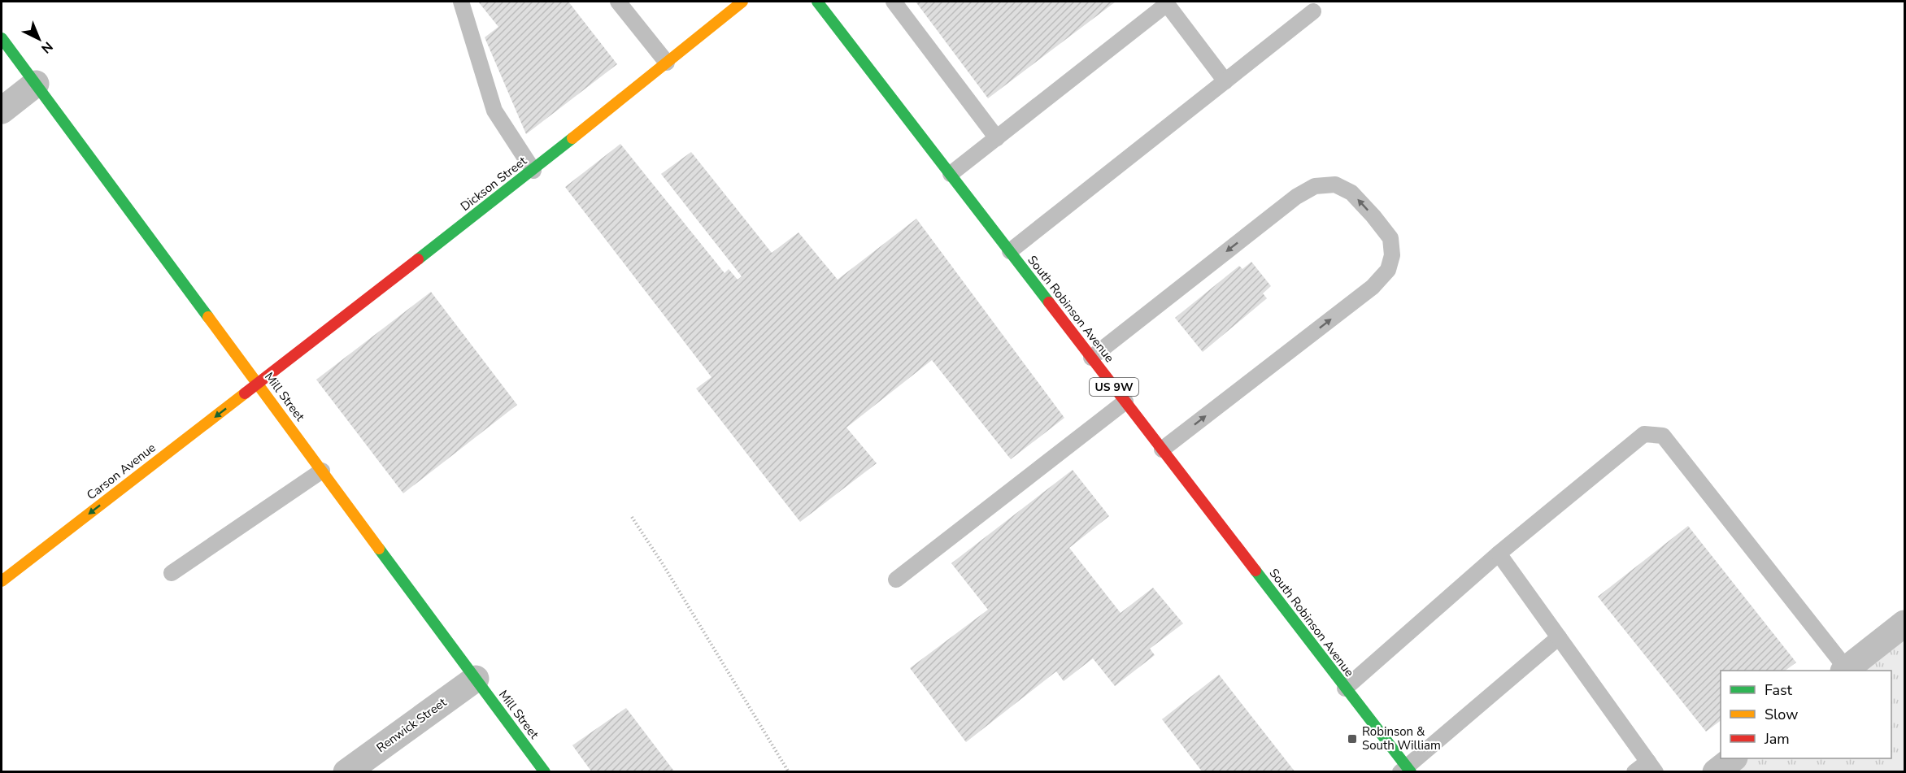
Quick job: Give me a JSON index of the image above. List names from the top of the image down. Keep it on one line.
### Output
{"streets":{"main road":["Dickson Street","South Robinson Avenue","US 9W","Mill Street","Carson Avenue"],"street":["Renwick Street"]},"crossings":[["Dickson Street","Mill Street"],["Dickson Street","Carson Avenue"],["Mill Street","Carson Avenue"],["Mill Street","Renwick Street"]],"one_way":["Carson Avenue"],"places":{"transit":["Robinson & South William"]},"legend":["Fast","Slow","Jam"],"north":"bottom right"}
